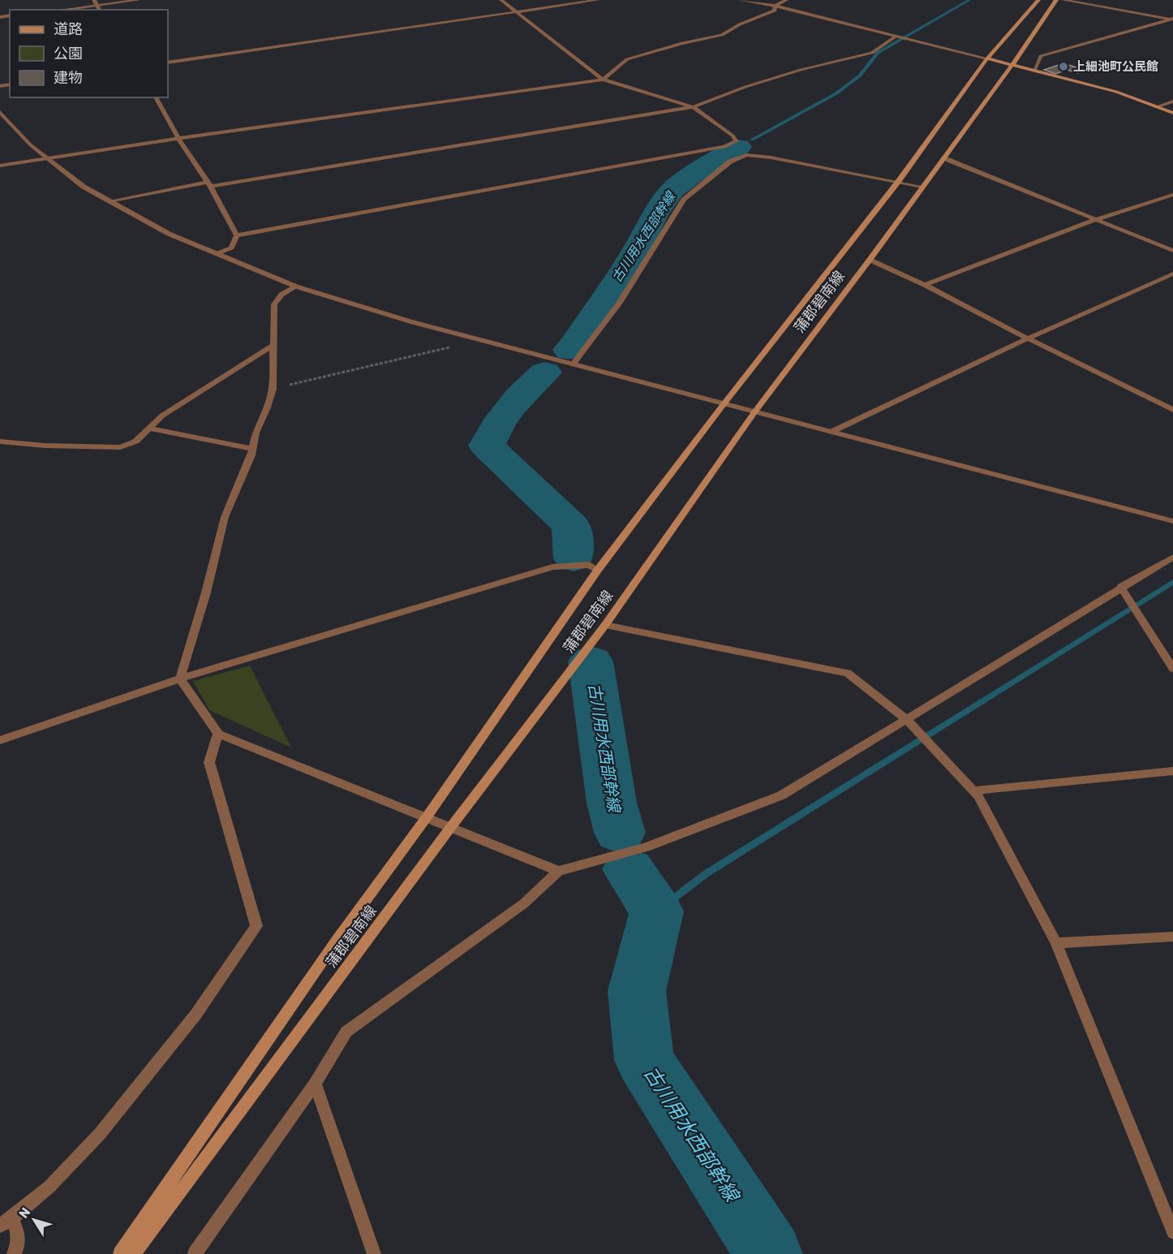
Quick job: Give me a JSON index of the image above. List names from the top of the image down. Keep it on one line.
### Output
{"streets":{"main road":["蒲郡碧南線"]},"water":["古川用水西部幹線"],"places":["上細池町公民館"],"legend":["道路","公園","建物"],"north":"top left"}
